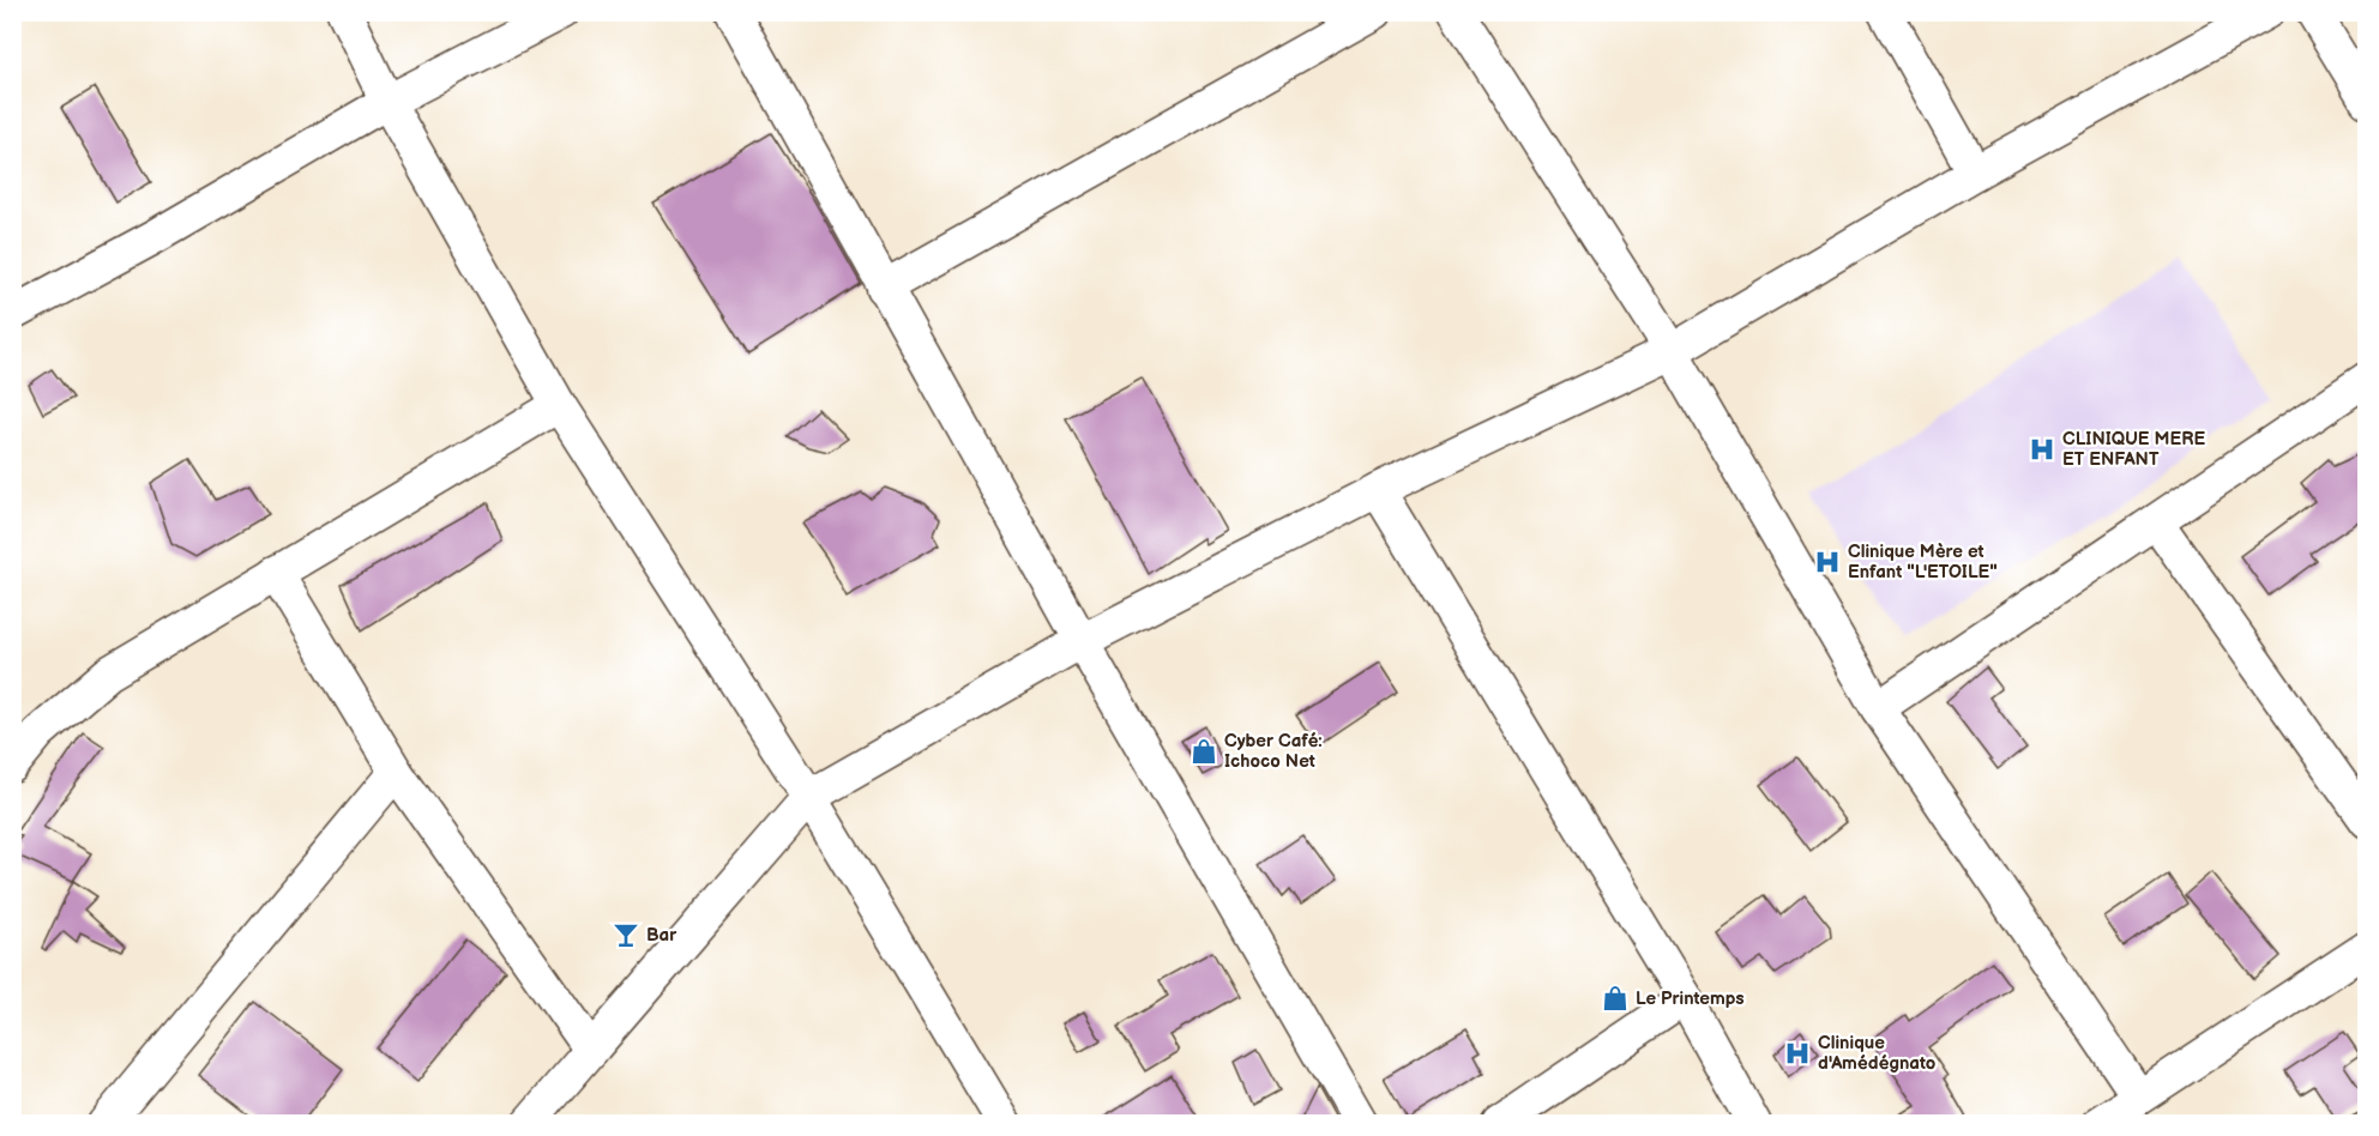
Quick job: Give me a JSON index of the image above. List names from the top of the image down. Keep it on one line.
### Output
{"places":{"hospital":["CLINIQUE MERE ET ENFANT","Clinique Mère et Enfant \"L'ETOILE\"","Clinique d'Amédégnato"],"shop":["Cyber Café: Ichoco Net","Le Printemps"],"bar":["Bar"]}}
